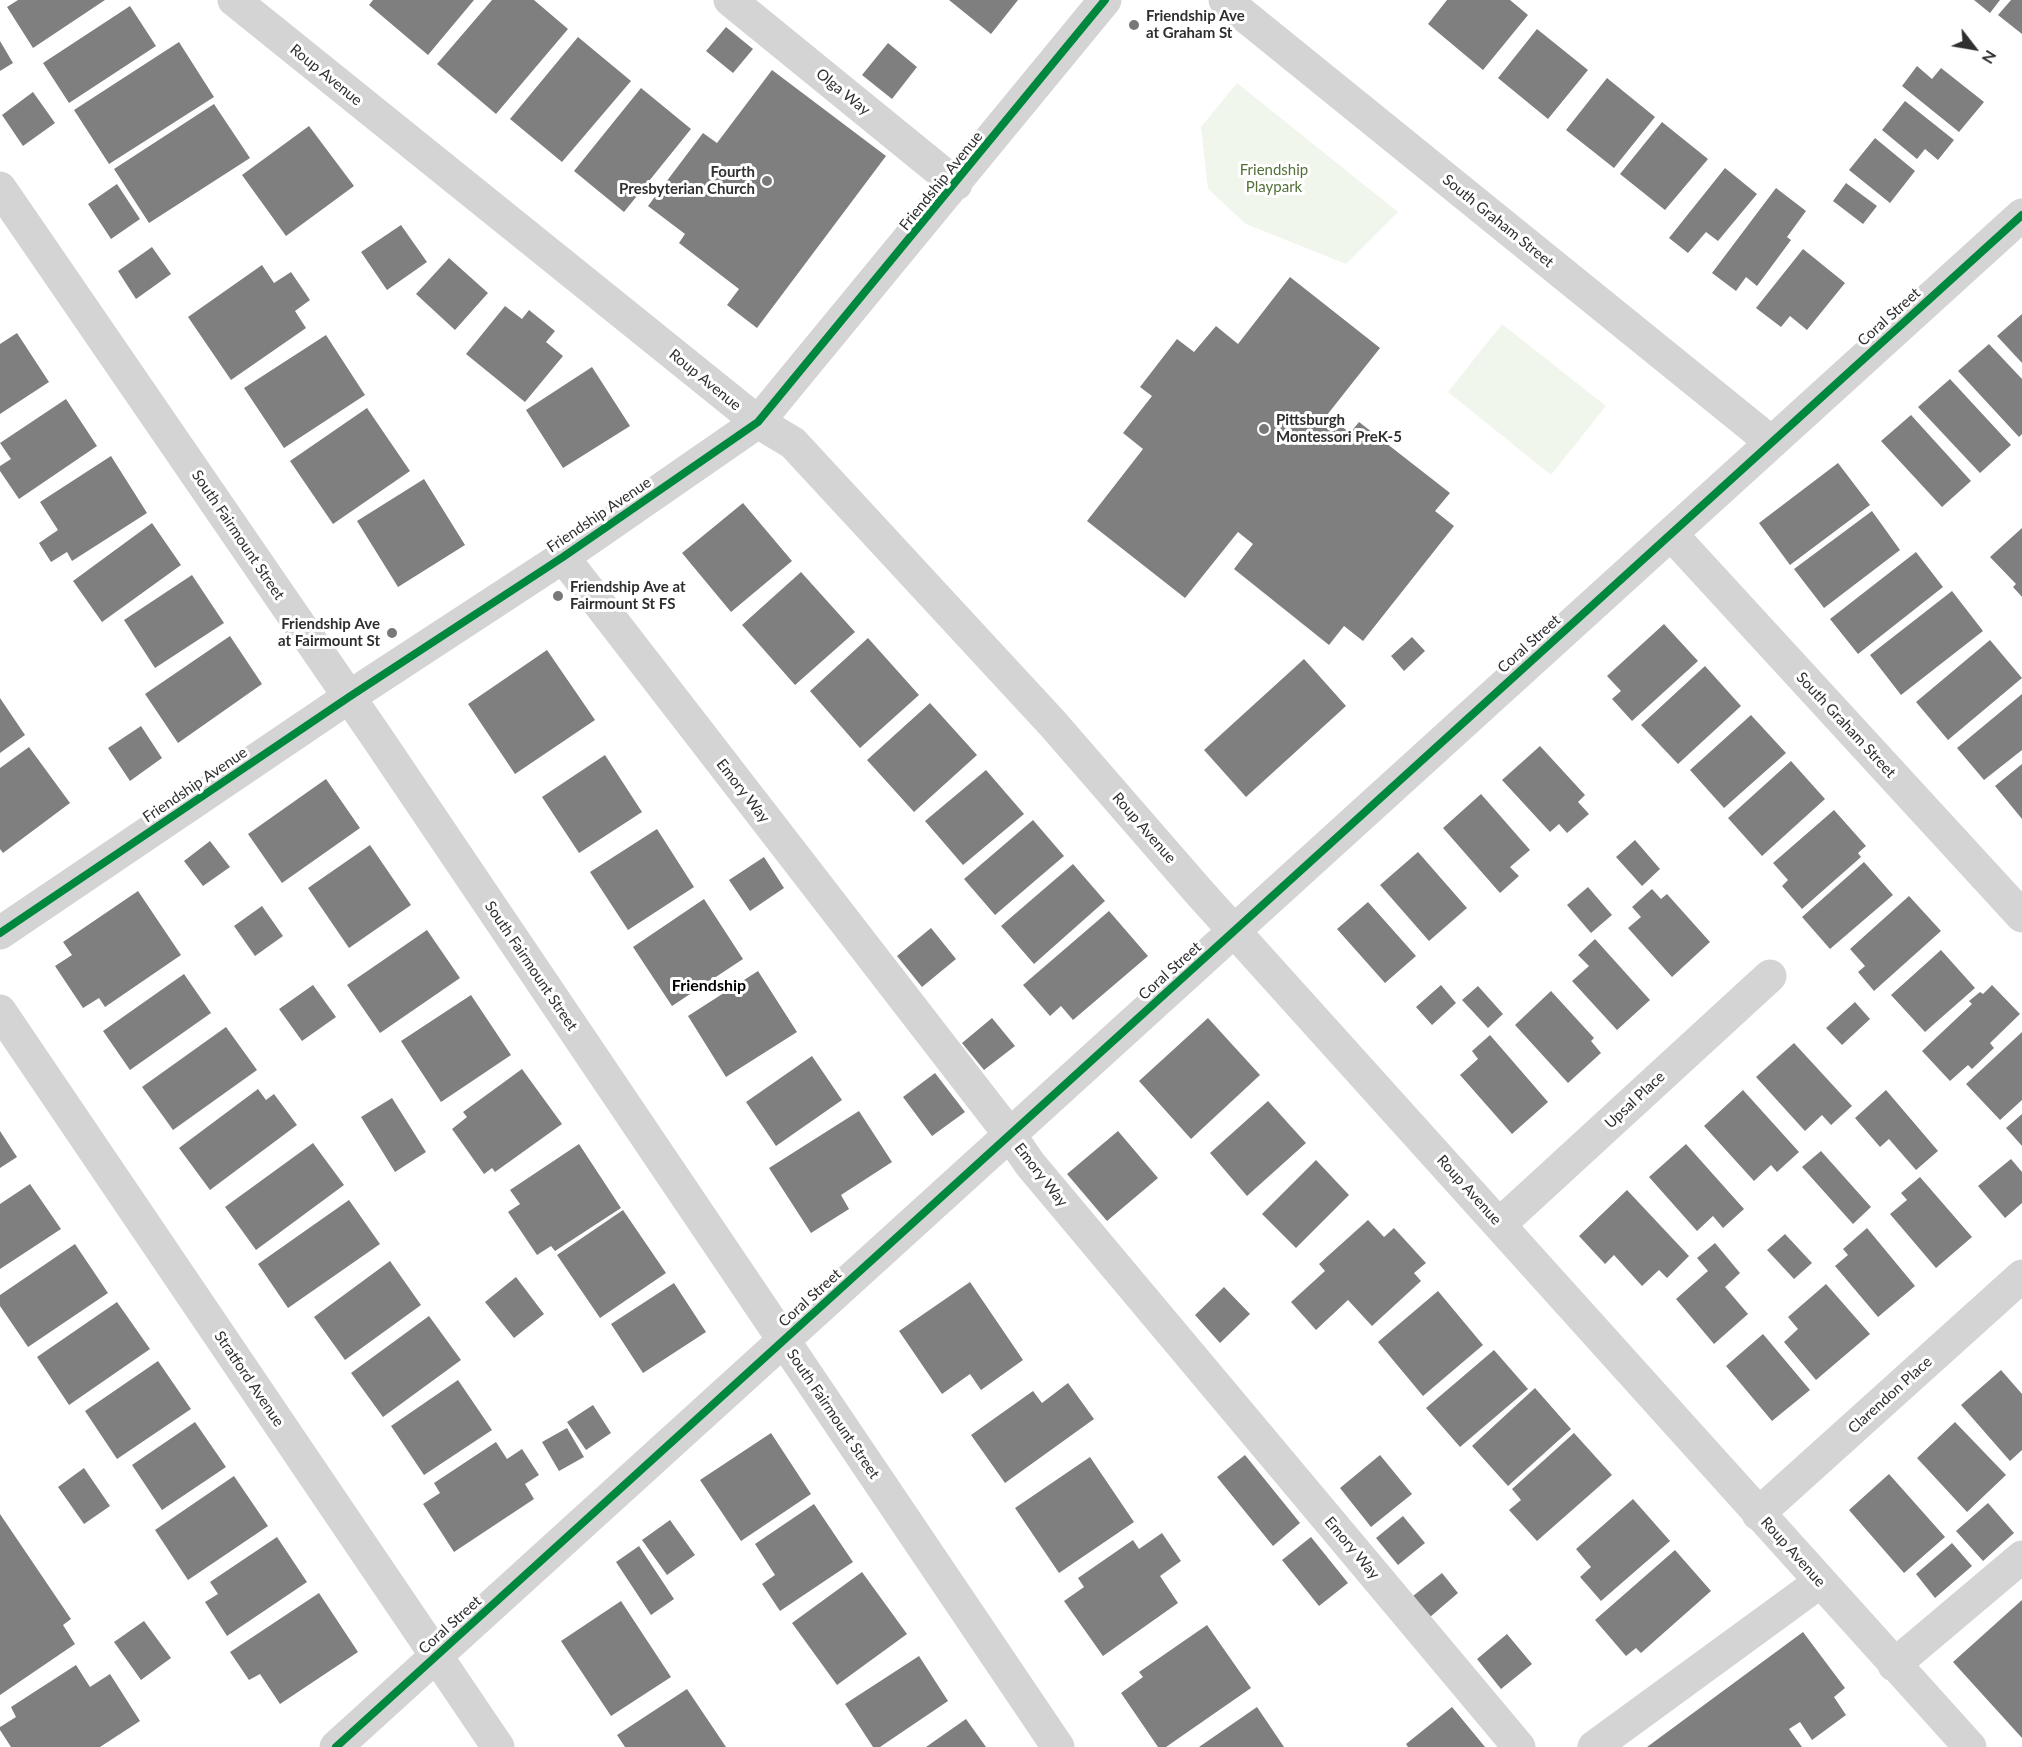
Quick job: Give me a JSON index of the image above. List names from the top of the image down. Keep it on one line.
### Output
{"streets":{"street":["Roup Avenue","Olga Way","Friendship Avenue","South Graham Street","Coral Street","South Fairmount Street","Emory Way","Upsal Place","Stratford Avenue","Clarendon Place"]},"crossings":[["Roup Avenue","Friendship Avenue"],["Roup Avenue","Coral Street"],["Roup Avenue","Upsal Place"],["Roup Avenue","Clarendon Place"],["Olga Way","Friendship Avenue"],["Friendship Avenue","South Fairmount Street"],["Friendship Avenue","Emory Way"],["South Graham Street","Coral Street"],["Coral Street","South Fairmount Street"],["Coral Street","Emory Way"],["Coral Street","Stratford Avenue"]],"districts":["Friendship"],"parks":["Friendship Playpark"],"places":["Friendship Ave at Graham St","Fourth Presbyterian Church","Pittsburgh Montessori PreK-5","Friendship Ave at Fairmount St FS","Friendship Ave at Fairmount St"],"north":"bottom right"}
